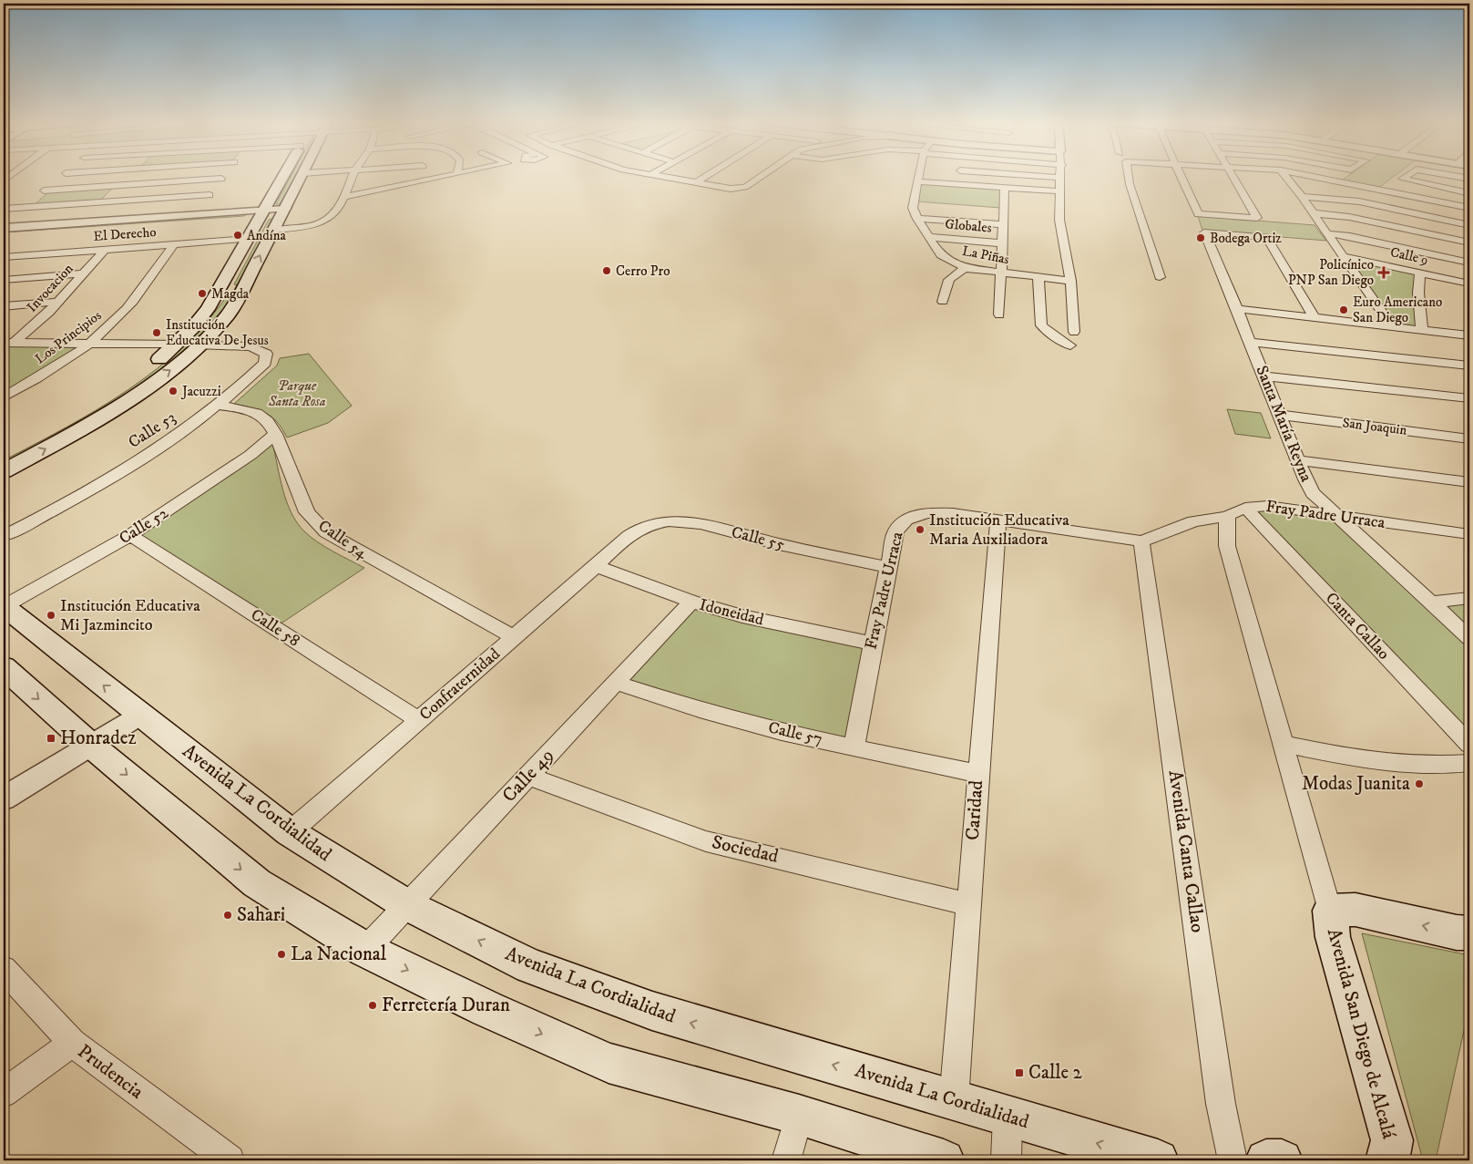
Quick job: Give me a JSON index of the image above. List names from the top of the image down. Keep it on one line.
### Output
{"streets":{"main road":["Avenida La Cordialidad","Avenida San Diego de Alcalá"],"street":["Globales","El Derecho","La Piñas","Calle 9","Invocacion","Los Principios","Santa María Reyna","San Joaquin","Calle 53","Fray Padre Urraca","Calle 52","Calle 55","Calle 54","Idoneidad","Canta Callao","Calle 58","Confraternidad","Calle 57","Calle 49","Caridad","Sociedad","Avenida Canta Callao","Prudencia"]},"crossings":[["Globales","La Piñas"],["El Derecho","Invocacion"],["El Derecho","Los Principios"],["Santa María Reyna","San Joaquin"],["Santa María Reyna","Fray Padre Urraca"],["Calle 53","Calle 54"],["Fray Padre Urraca","Calle 55"],["Fray Padre Urraca","Idoneidad"],["Fray Padre Urraca","Canta Callao"],["Fray Padre Urraca","Calle 57"],["Fray Padre Urraca","Caridad"],["Fray Padre Urraca","Avenida Canta Callao"],["Calle 52","Calle 54"],["Calle 52","Calle 58"],["Calle 52","Avenida La Cordialidad"],["Calle 55","Confraternidad"],["Calle 54","Confraternidad"],["Idoneidad","Confraternidad"],["Idoneidad","Calle 49"],["Calle 58","Confraternidad"],["Confraternidad","Avenida La Cordialidad"],["Calle 57","Calle 49"],["Calle 57","Caridad"],["Calle 49","Avenida La Cordialidad"],["Calle 49","Sociedad"],["Avenida La Cordialidad","Caridad"],["Caridad","Sociedad"]],"one_way":["Avenida San Diego de Alcalá"],"parks":["Parque Santa Rosa"],"places":{"other":["Andína","Bodega Ortiz","Cerro Pro","Magda","Euro Americano San Diego","Institución Educativa De Jesus","Jacuzzi","Institución Educativa Maria Auxiliadora","Institución Educativa Mi Jazmincito","Modas Juanita","Sahari","La Nacional","Ferretería Duran"],"health":["Policínico PNP San Diego"],"transit":["Honradez","Calle 2"]}}
